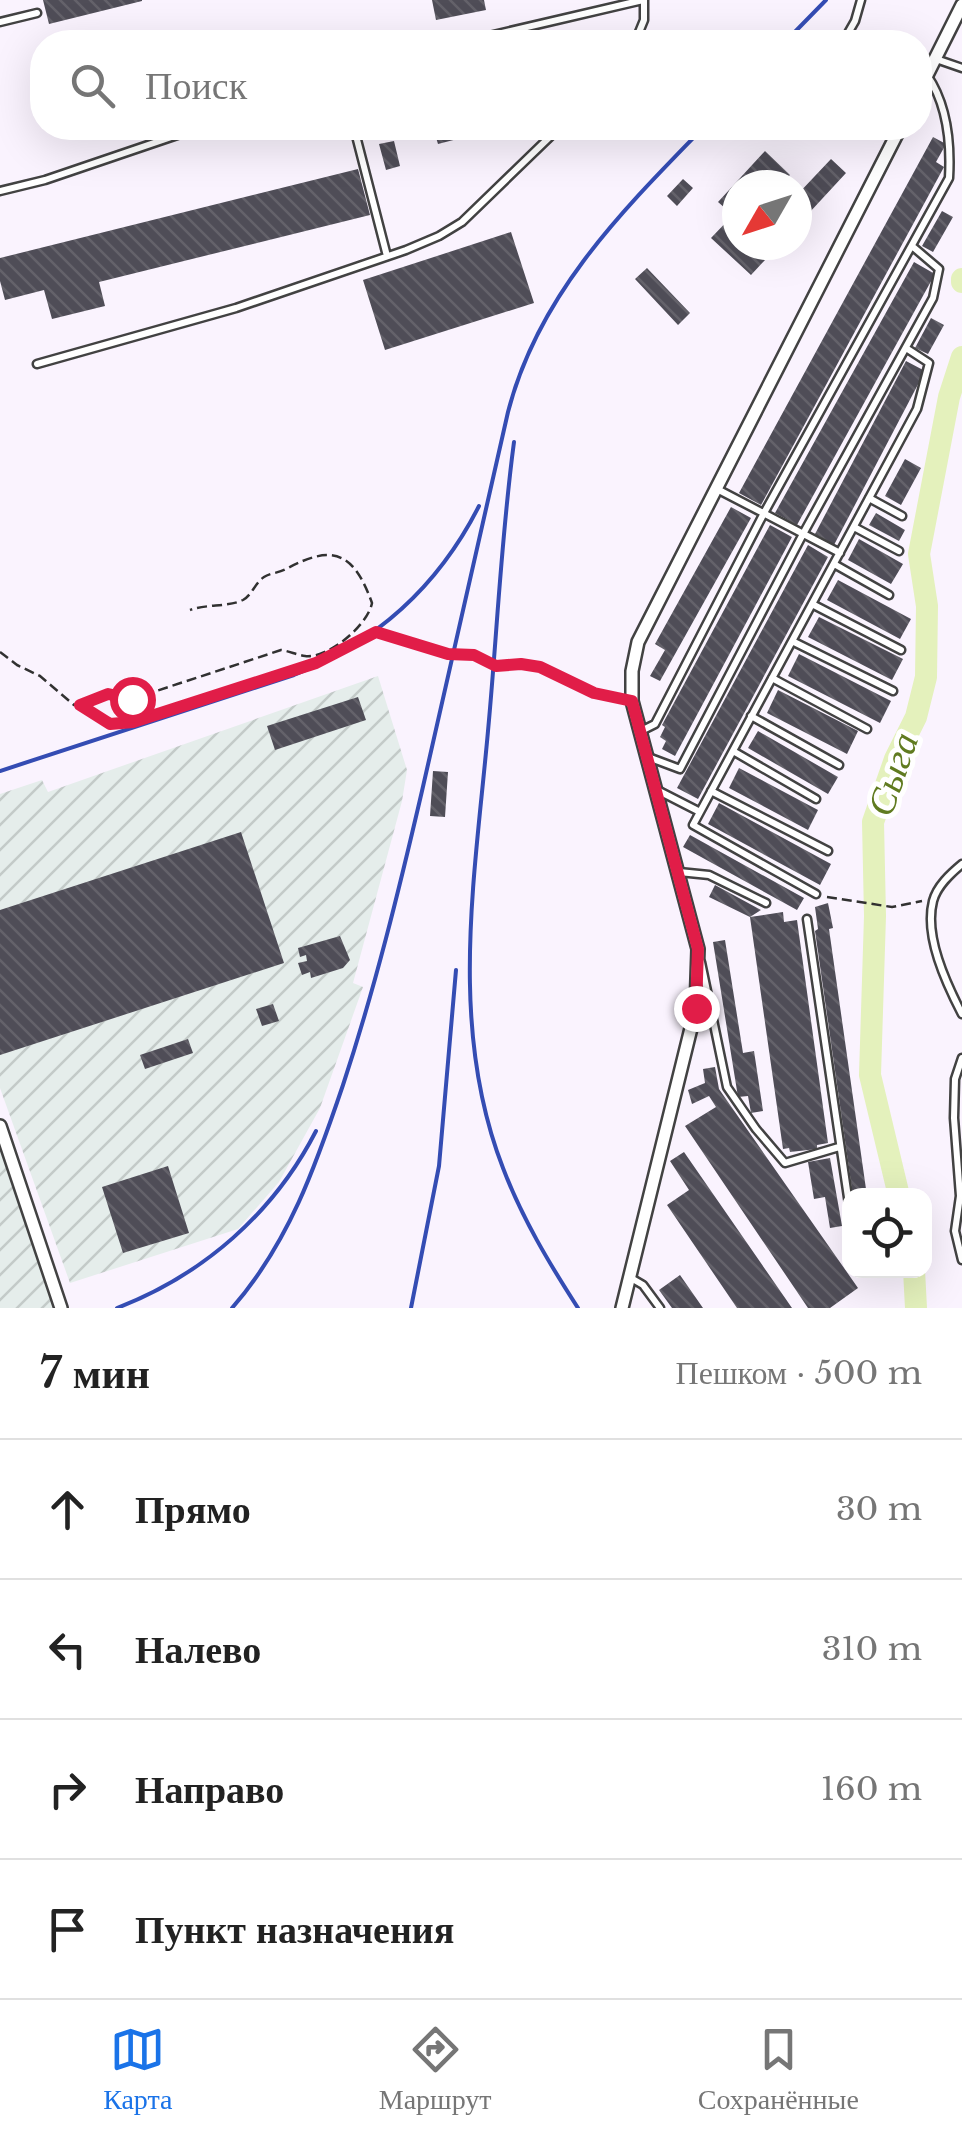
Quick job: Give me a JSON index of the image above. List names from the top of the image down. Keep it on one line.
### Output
{"water":["Сыга"],"north":"bottom left","page":{"search":"Поиск","heading":["7 мин","Пешком · 500 m"],"list":[["Прямо","30 m"],["Налево","310 m"],["Направо","160 m"],"Пункт назначения"],"nav":["Карта","Маршрут","Сохранённые"]}}
